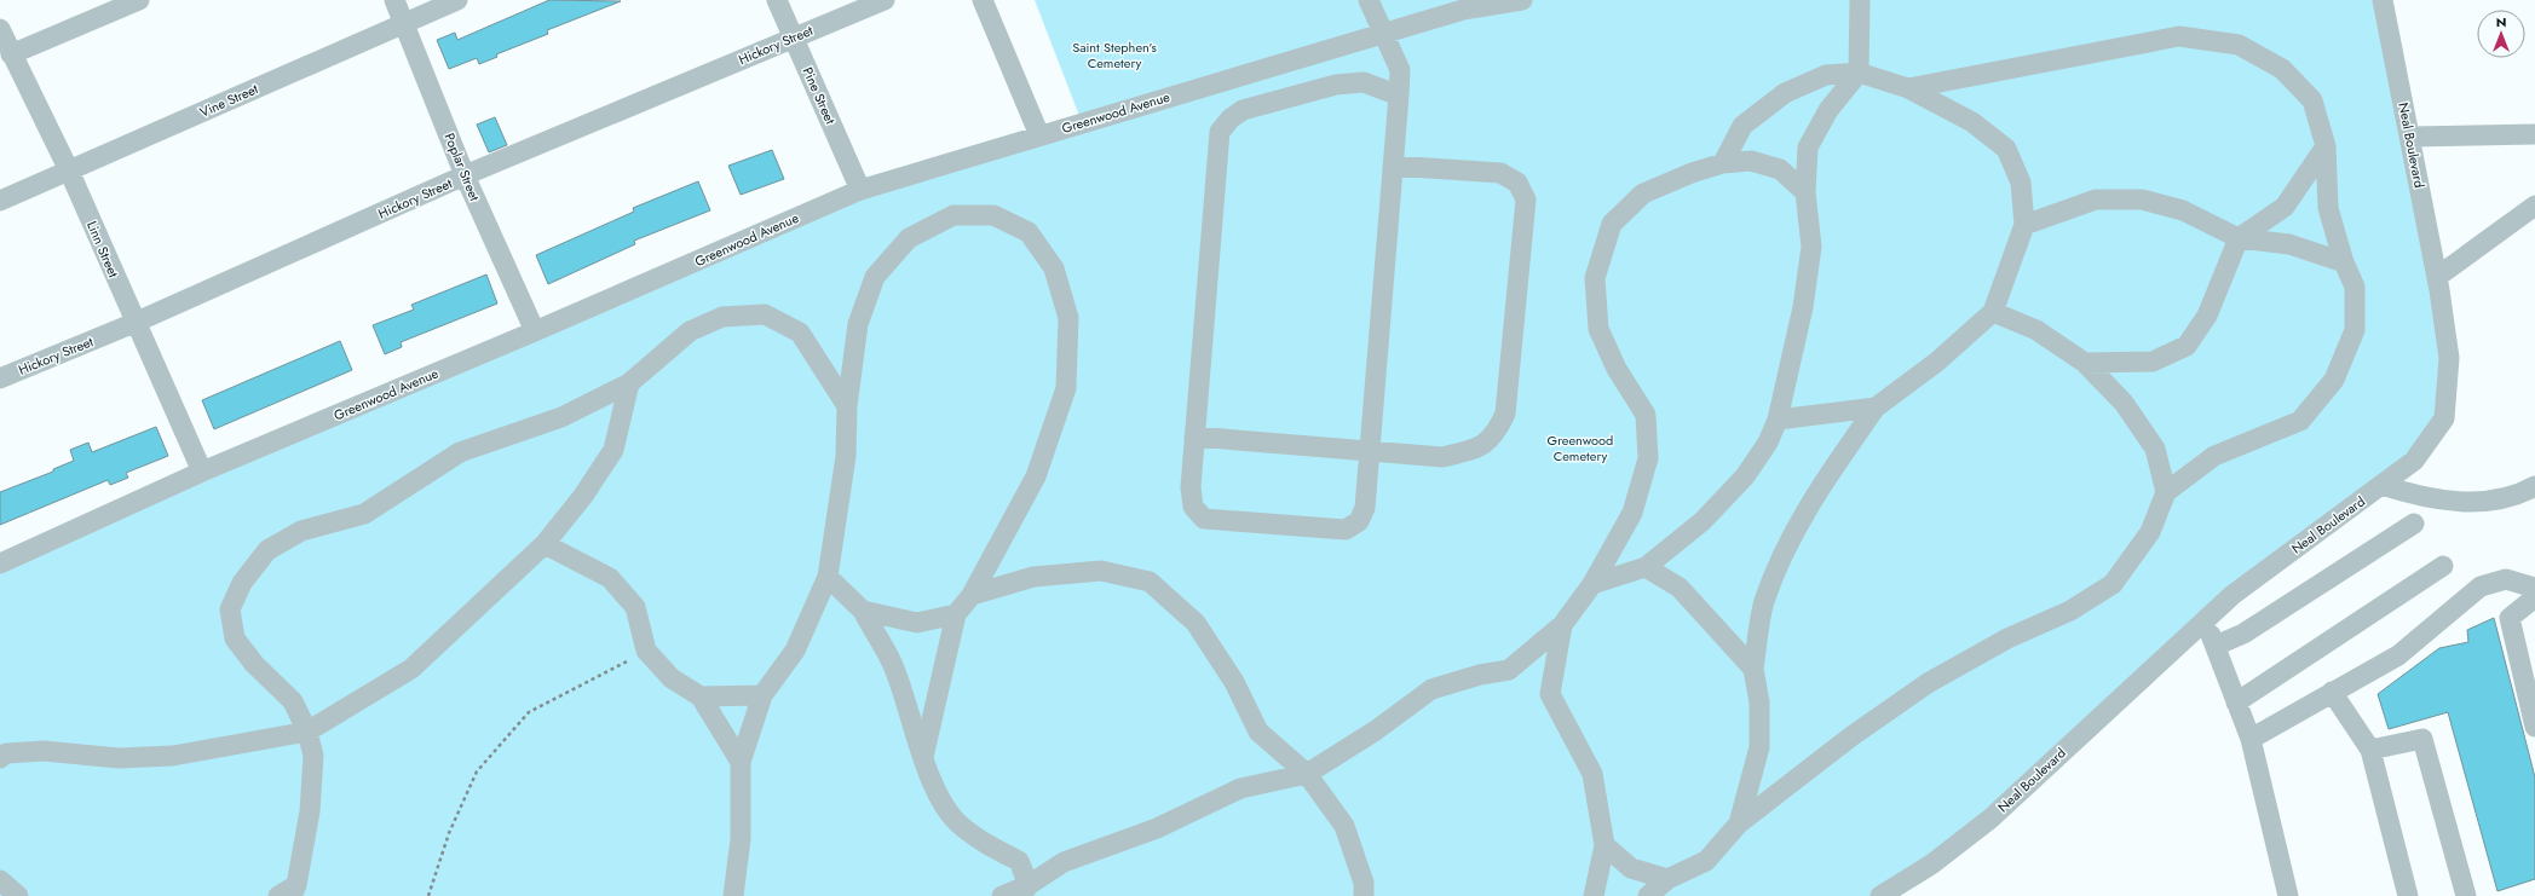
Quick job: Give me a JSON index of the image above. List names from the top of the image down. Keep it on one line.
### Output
{"streets":{"street":["Hickory Street","Pine Street","Vine Street","Greenwood Avenue","Neal Boulevard","Poplar Street","Linn Street"]},"crossings":[["Hickory Street","Pine Street"],["Hickory Street","Poplar Street"],["Hickory Street","Linn Street"],["Pine Street","Greenwood Avenue"],["Vine Street","Poplar Street"],["Vine Street","Linn Street"],["Greenwood Avenue","Poplar Street"],["Greenwood Avenue","Linn Street"]],"parks":["Saint Stephen’s Cemetery","Greenwood Cemetery"],"north":"top"}
